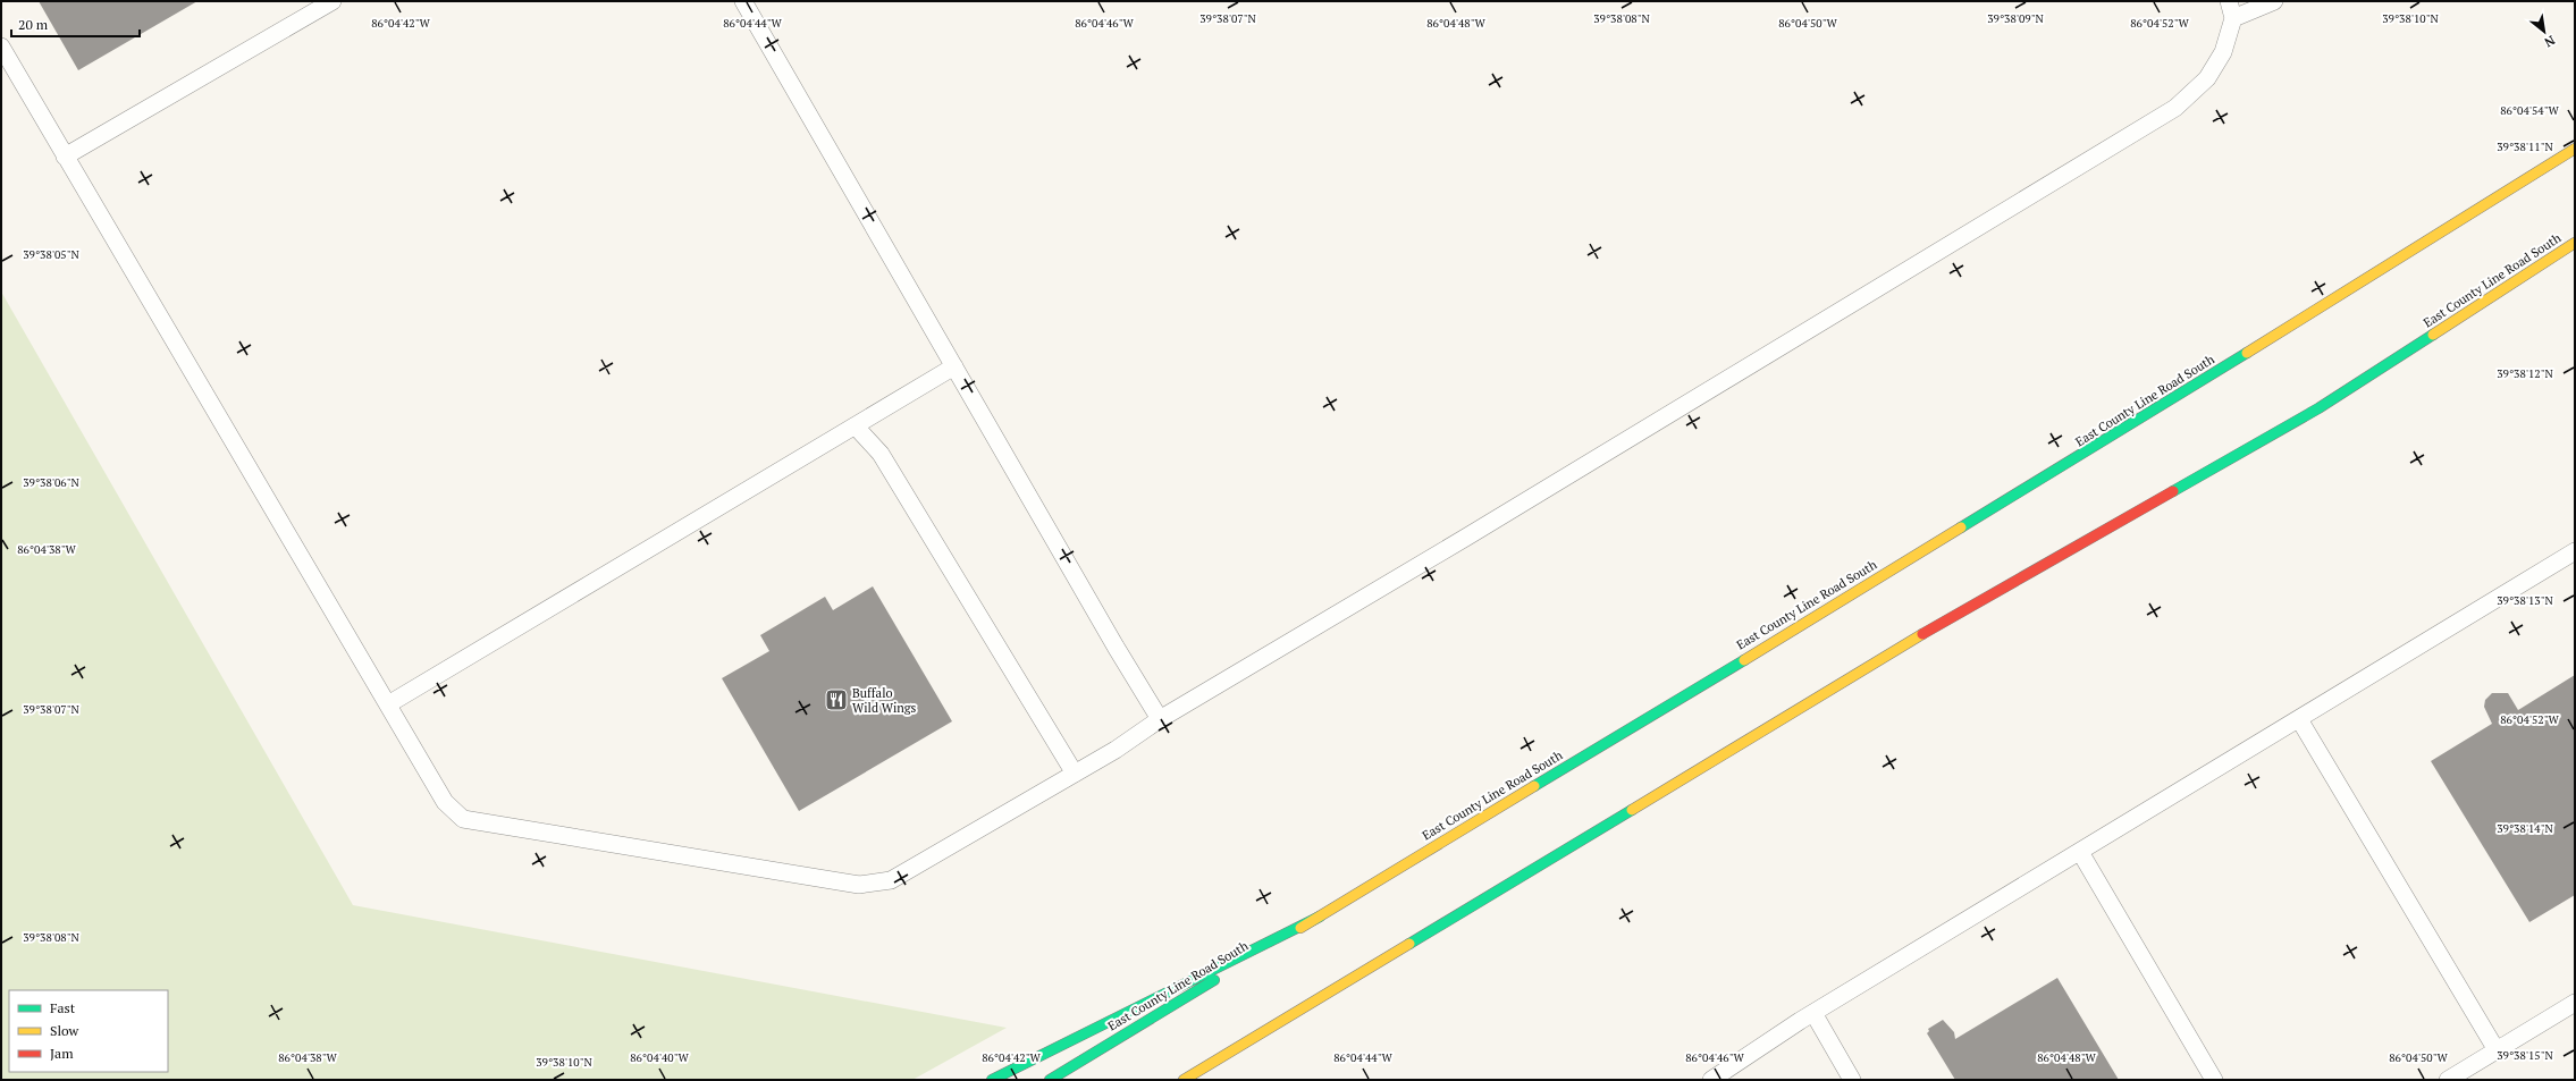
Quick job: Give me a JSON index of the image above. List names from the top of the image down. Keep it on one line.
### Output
{"streets":{"main road":["East County Line Road South"]},"places":{"restaurant":["Buffalo Wild Wings"]},"legend":["Fast","Slow","Jam"],"scale_bar":"20 m","north":"bottom right","coordinates":["39°38'07\"N","39°38'08\"N","39°38'09\"N","39°38'10\"N","86°04'42\"W","86°04'44\"W","86°04'46\"W","86°04'48\"W","86°04'50\"W","86°04'52\"W","86°04'54\"W","39°38'11\"N","39°38'05\"N","39°38'12\"N","39°38'06\"N","86°04'38\"W","39°38'13\"N","39°38'14\"N","39°38'15\"N","86°04'40\"W"]}
